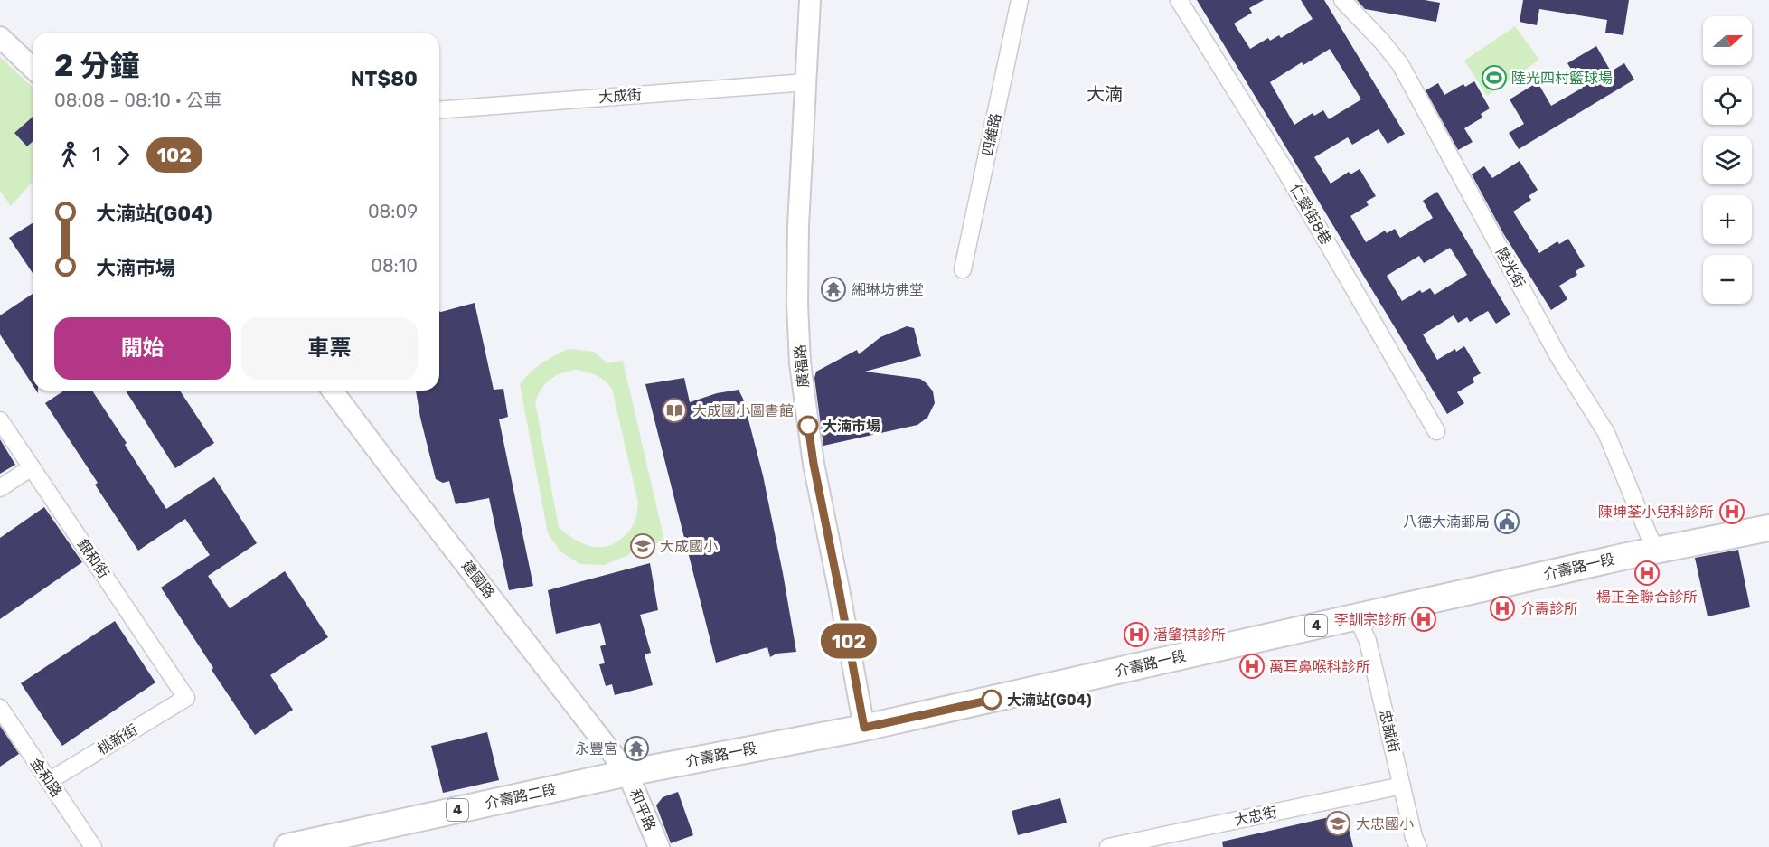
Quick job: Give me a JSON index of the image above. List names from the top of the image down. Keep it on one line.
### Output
{"streets":{"main road":["介壽路一段","4","介壽路二段"],"street":["大成街","四維路","仁愛街8巷","陸光街","廣福路","銀和街","建國路","忠誠街","桃新街","金和路","和平路","大忠街"]},"crossings":[["大成街","廣福路"],["陸光街","介壽路一段"],["廣福路","介壽路一段"],["銀和街","桃新街"],["介壽路一段","建國路"],["介壽路一段","忠誠街"],["介壽路一段","介壽路二段"],["介壽路一段","和平路"],["建國路","介壽路二段"],["建國路","和平路"],["忠誠街","大忠街"],["桃新街","金和路"],["介壽路二段","和平路"]],"districts":["大湳"],"places":{"sports":["陸光四村籃球場"],"temple":["緗琳坊佛堂","永豐宮"],"library":["大成國小圖書館"],"other":["大湳市場","大湳站(G04)"],"hospital":["陳坤荃小兒科診所","楊正全聯合診所","介壽診所","李訓宗診所","潘肇祺診所","萬耳鼻喉科診所"],"public building":["八德大湳郵局"],"school or university":["大成國小","大忠國小"]},"lines":["bus line 102"],"north":"right","page":{"on_map":"102","map_buttons":["+","−"],"heading":["2 分鐘","08:08 – 08:10 · 公車","NT$80"],"legs":["1","102"],"list":[{"name":"大湳站(G04)","value":"08:09"},{"name":"大湳市場","value":"08:10"}],"buttons":["開始","車票"]}}
